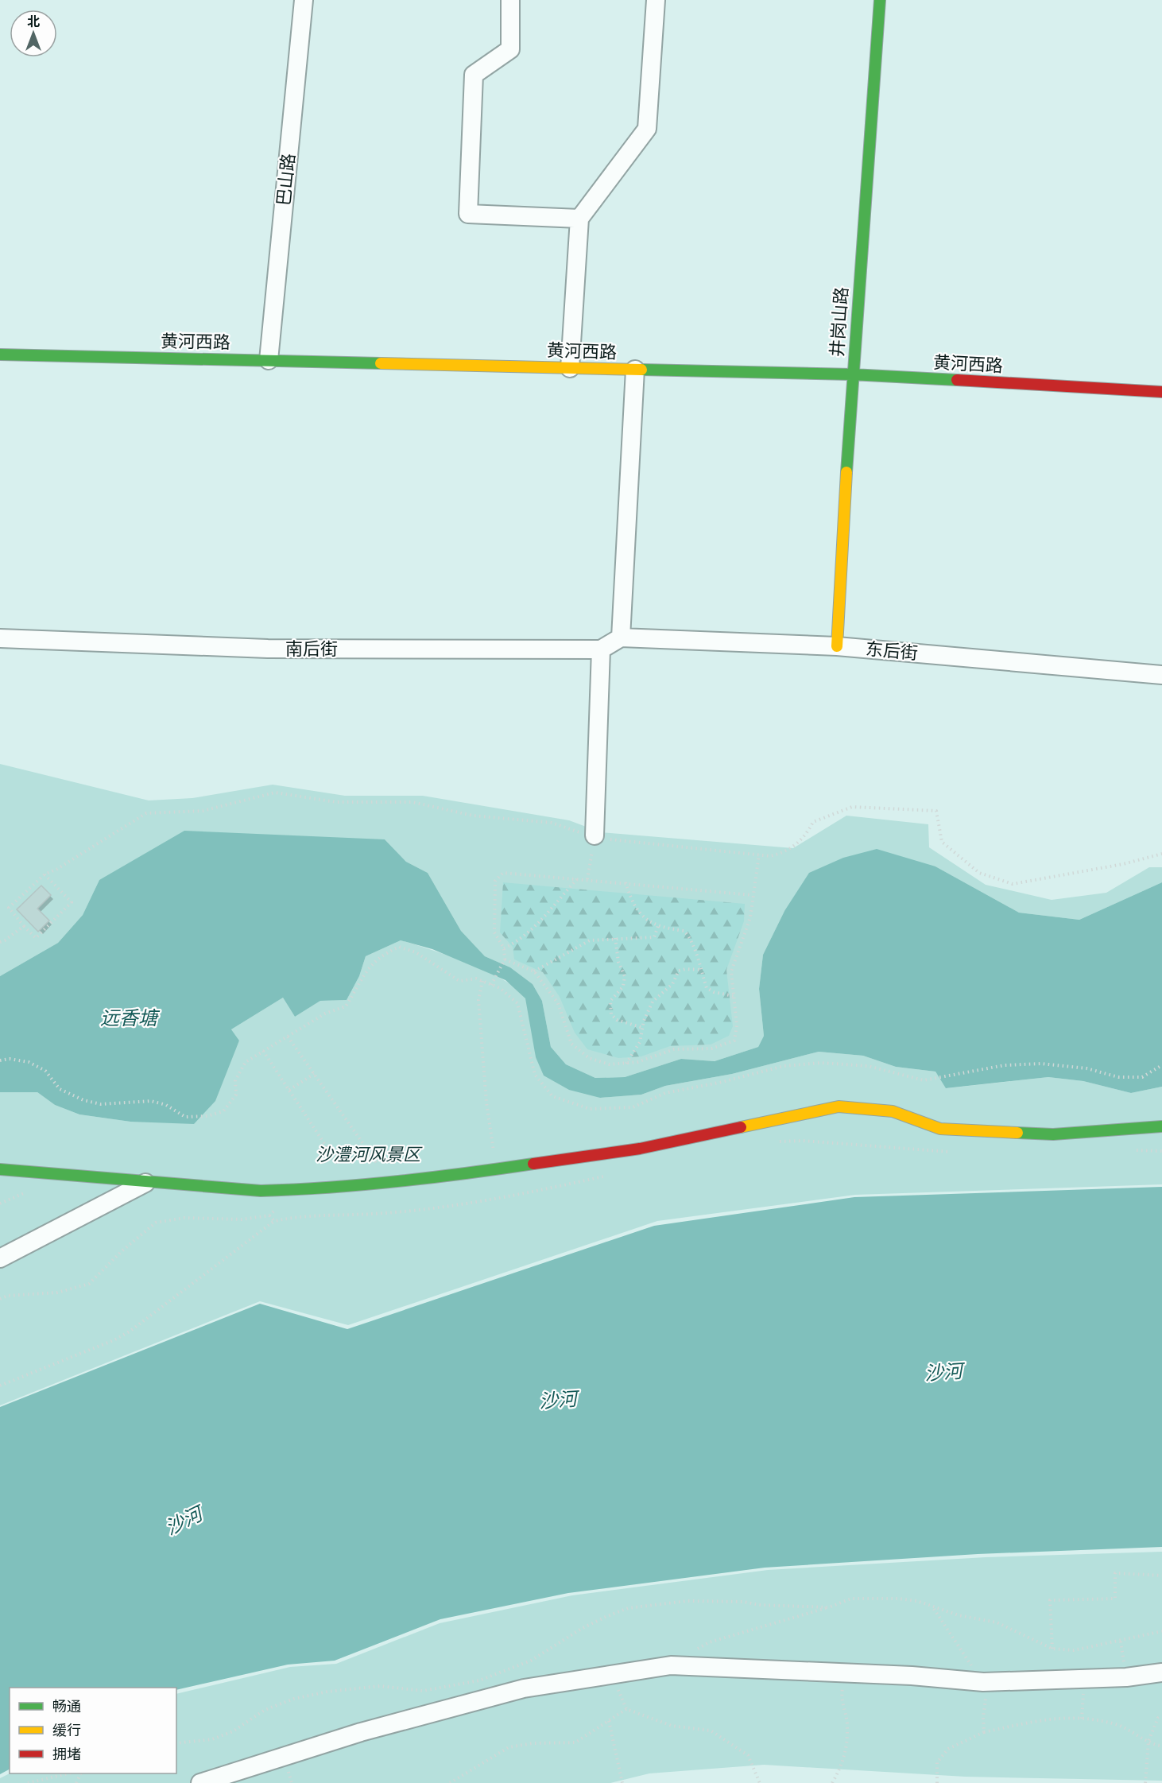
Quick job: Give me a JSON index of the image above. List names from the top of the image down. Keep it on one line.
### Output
{"streets":{"street":["巴山路","井岗山路","黄河西路","南后街","东后街"]},"crossings":[["巴山路","黄河西路"],["井岗山路","黄河西路"],["井岗山路","东后街"]],"water":["远香塘","沙河"],"parks":["沙澧河风景区"],"legend":["畅通","缓行","拥堵"],"north":"top"}
